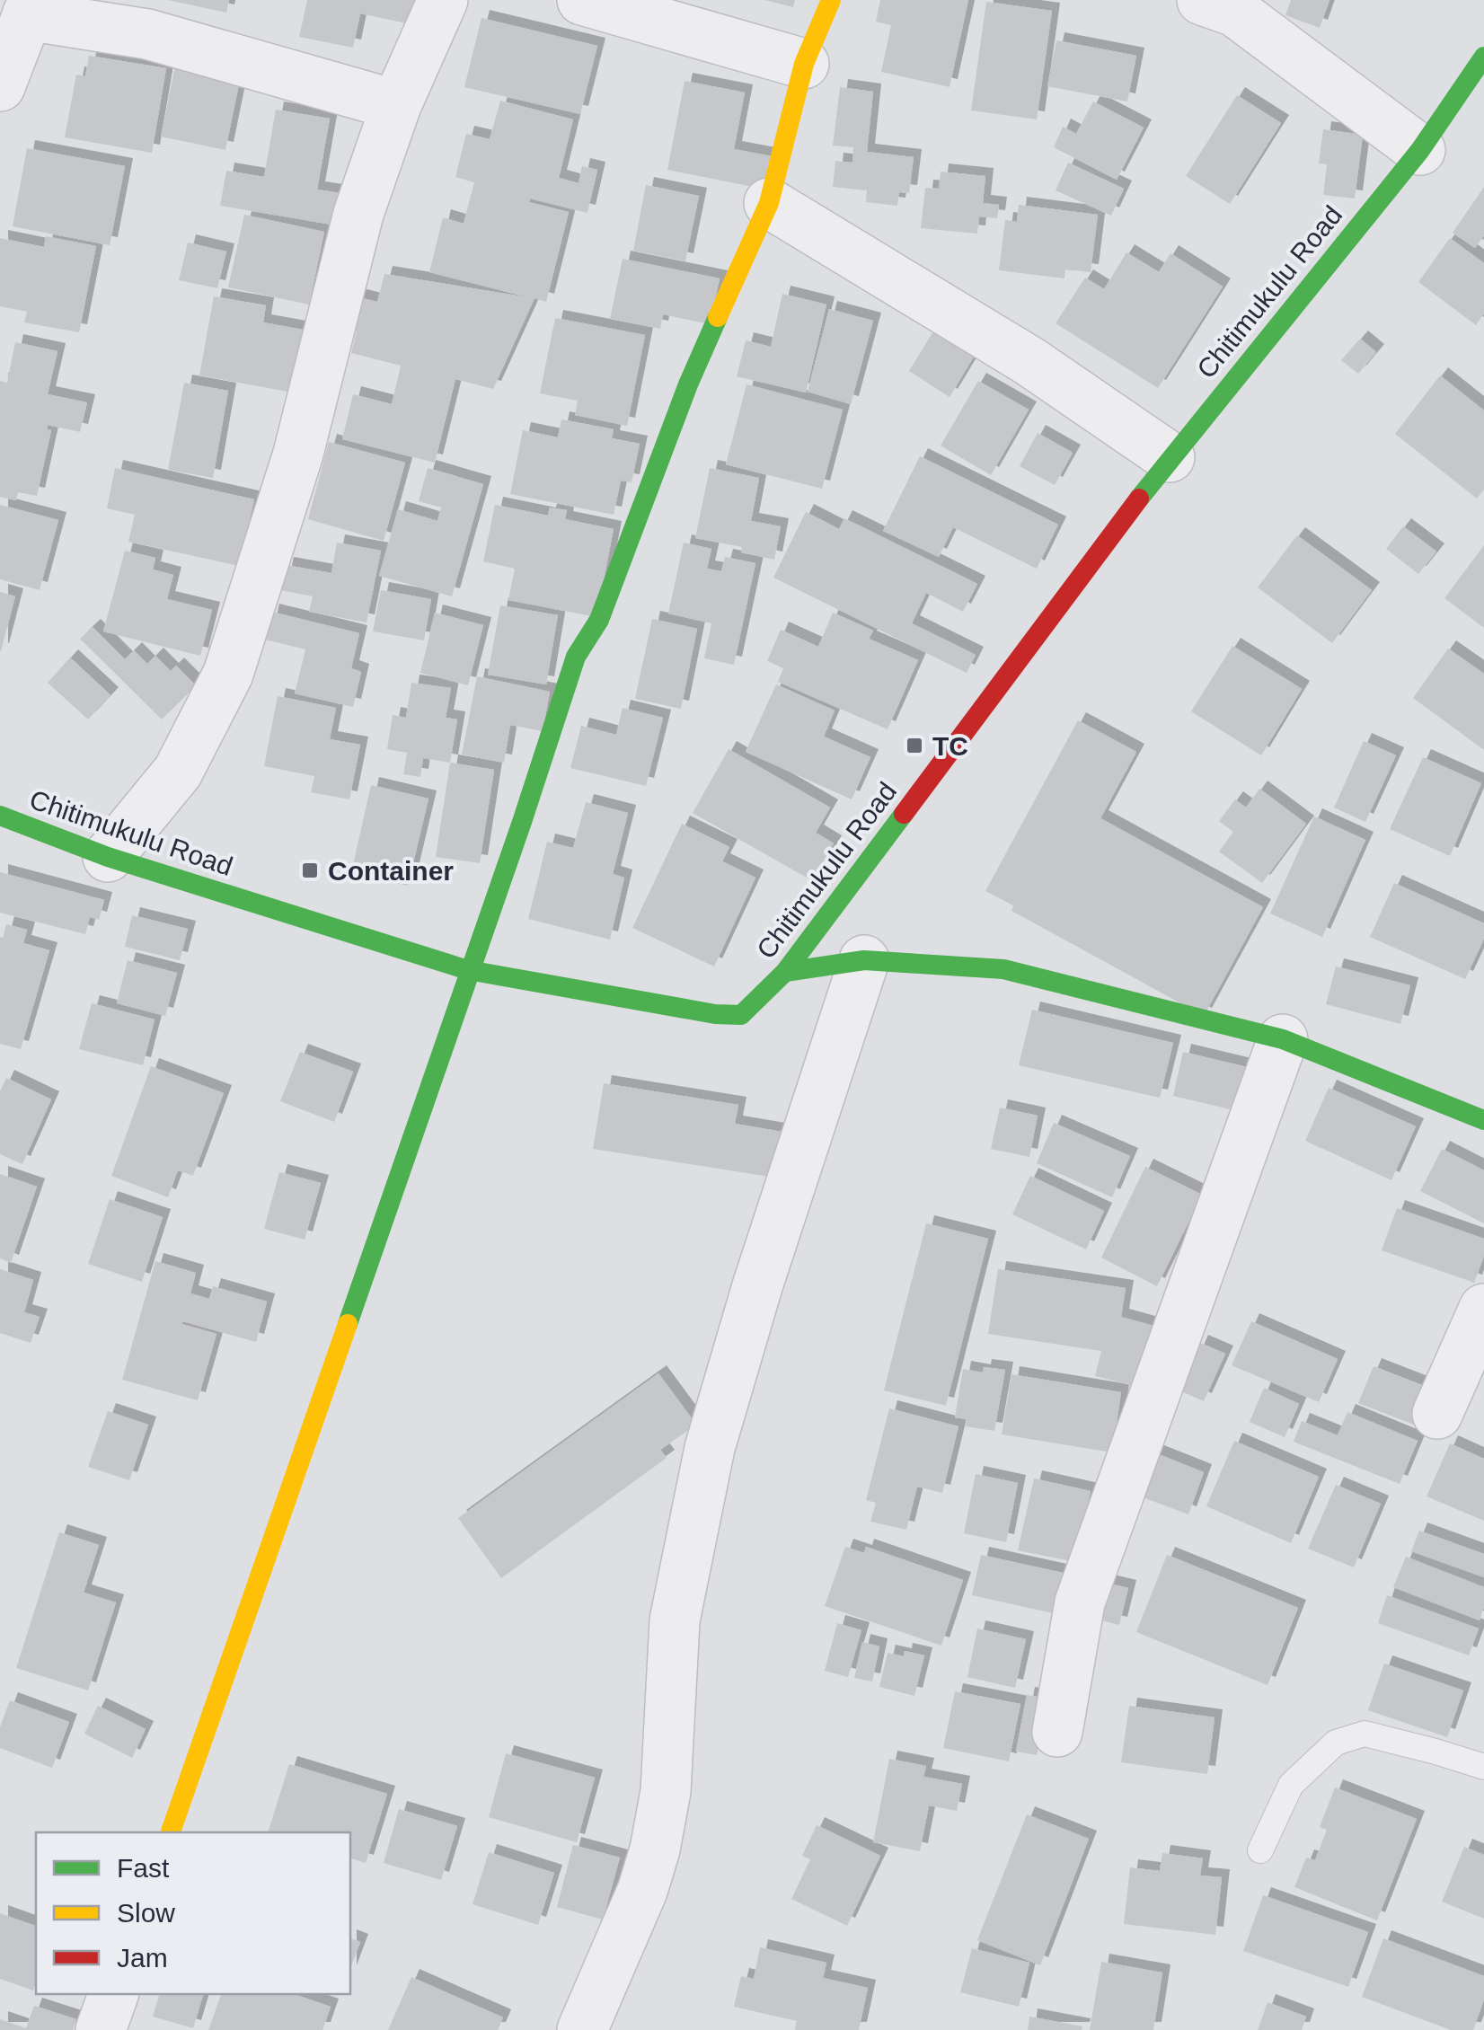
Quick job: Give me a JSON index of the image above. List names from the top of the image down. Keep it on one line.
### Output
{"streets":{"street":["Chitimukulu Road"]},"places":{"transit":["TC","Container"]},"legend":["Fast","Slow","Jam"]}
